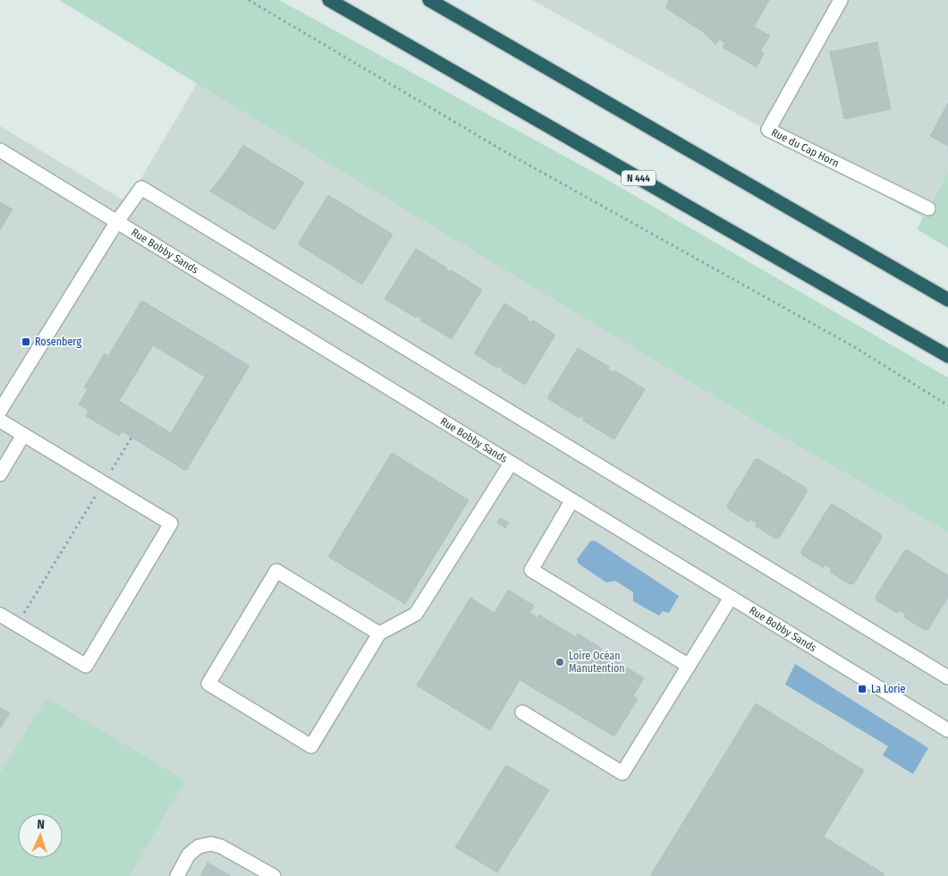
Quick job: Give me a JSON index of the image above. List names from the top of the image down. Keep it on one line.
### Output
{"streets":{"highway":["N 444"],"street":["Rue du Cap Horn","Rue Bobby Sands"]},"places":{"transit":["Rosenberg","La Lorie"],"other":["Loire Océan Manutention"]},"north":"top"}
